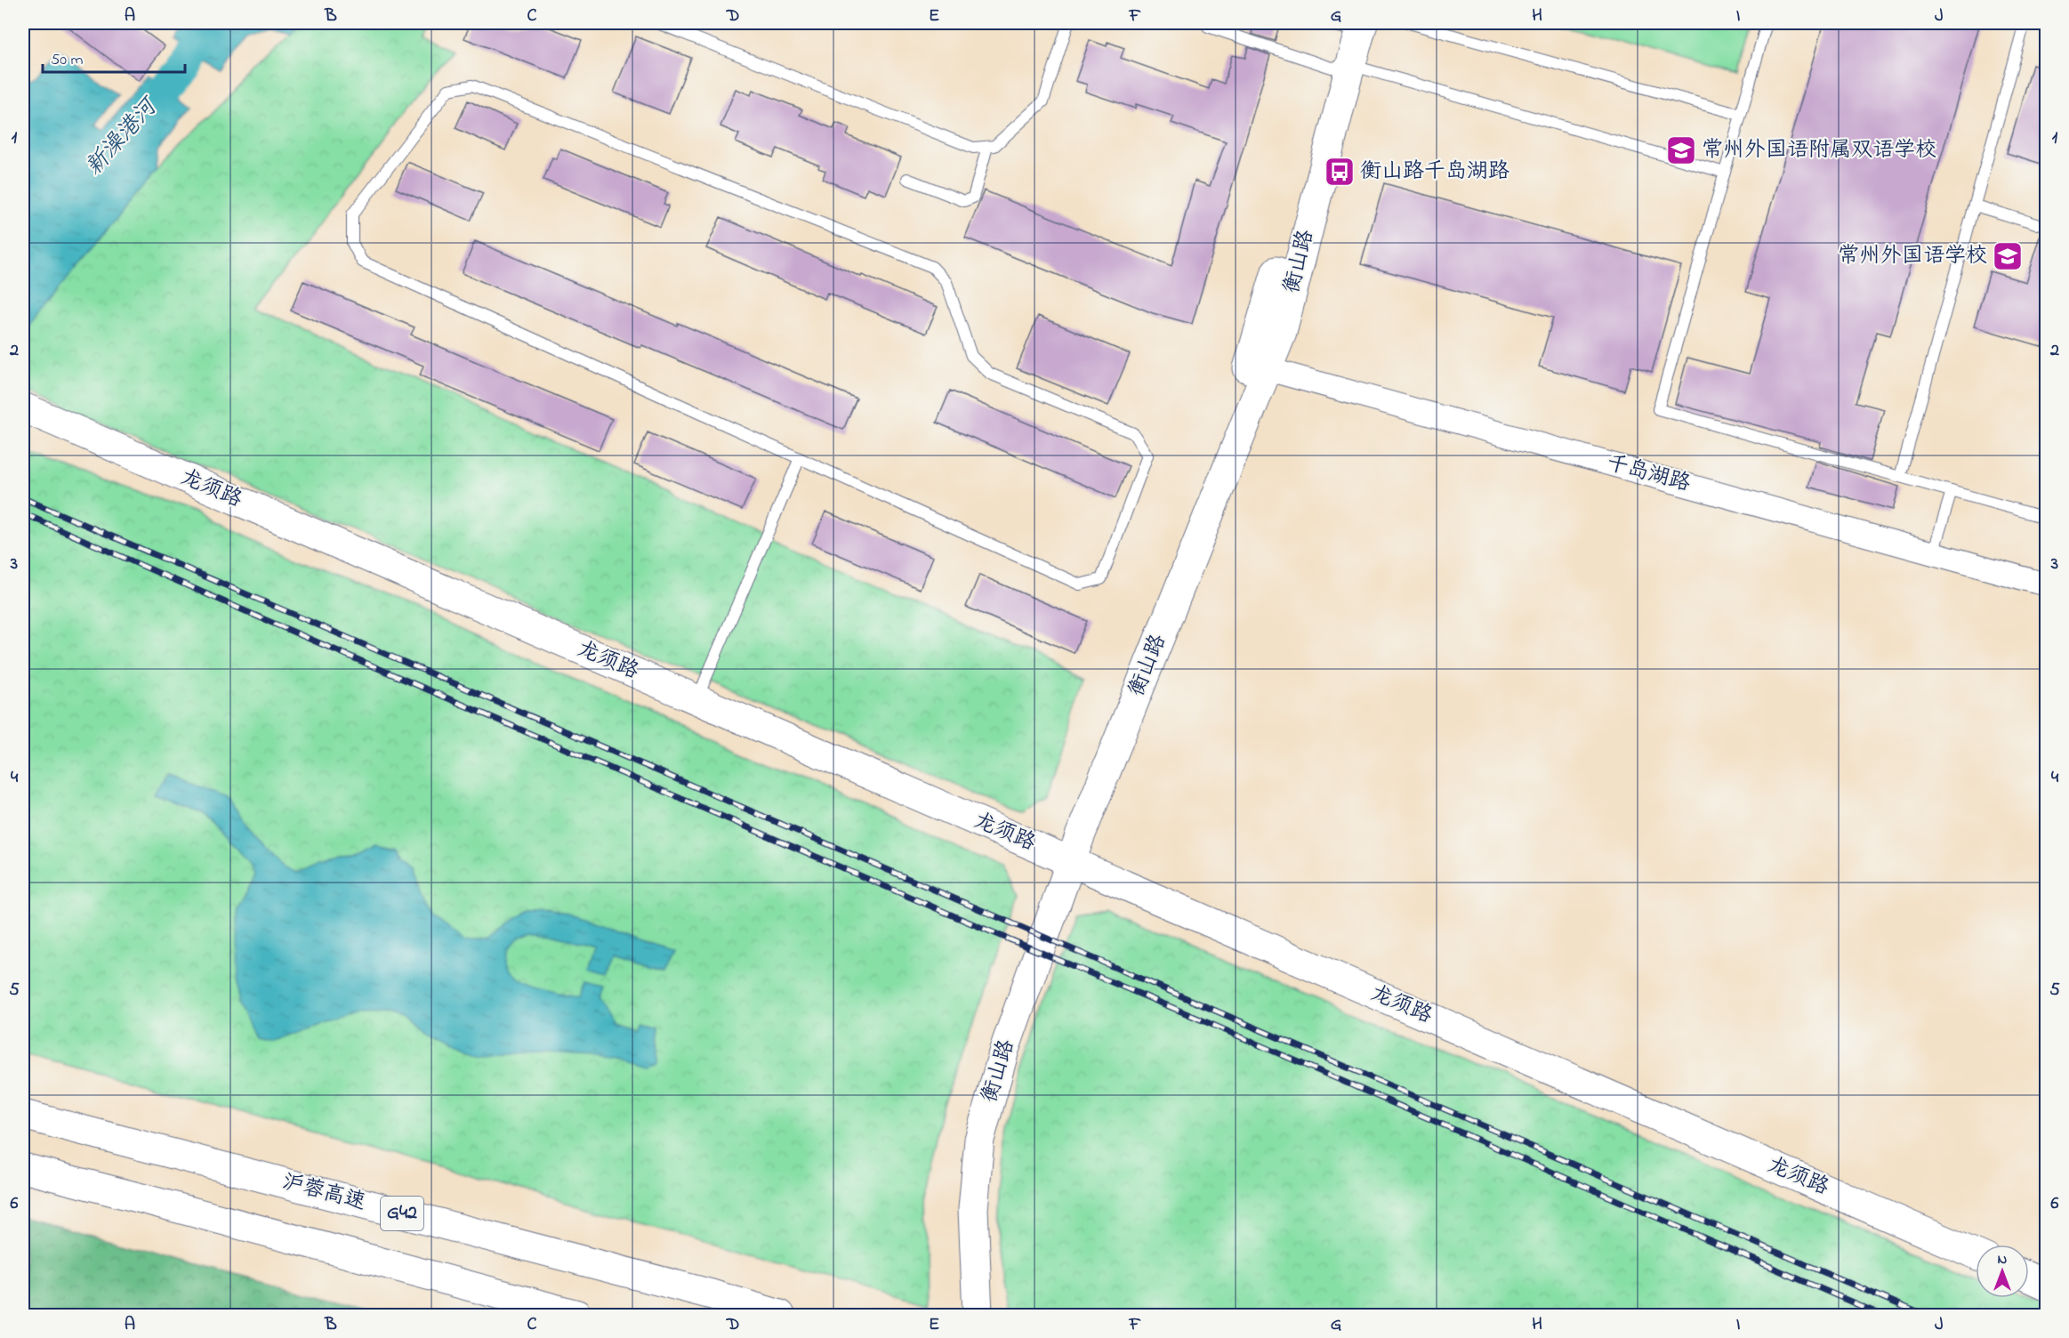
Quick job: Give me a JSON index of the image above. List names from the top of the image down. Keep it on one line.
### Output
{"streets":{"main road":["衡山路","龙须路","沪蓉高速","G42"],"street":["千岛湖路"]},"crossings":[["衡山路","千岛湖路"],["衡山路","龙须路"]],"water":["新澡港河"],"places":{"school or university":["常州外国语附属双语学校","常州外国语学校"],"bus stop":["衡山路千岛湖路"]},"scale_bar":"50 m","north":"top","grid":{"columns":["A","B","C","D","E","F","G","H","I","J"],"rows":["1","2","3","4","5","6"]}}
